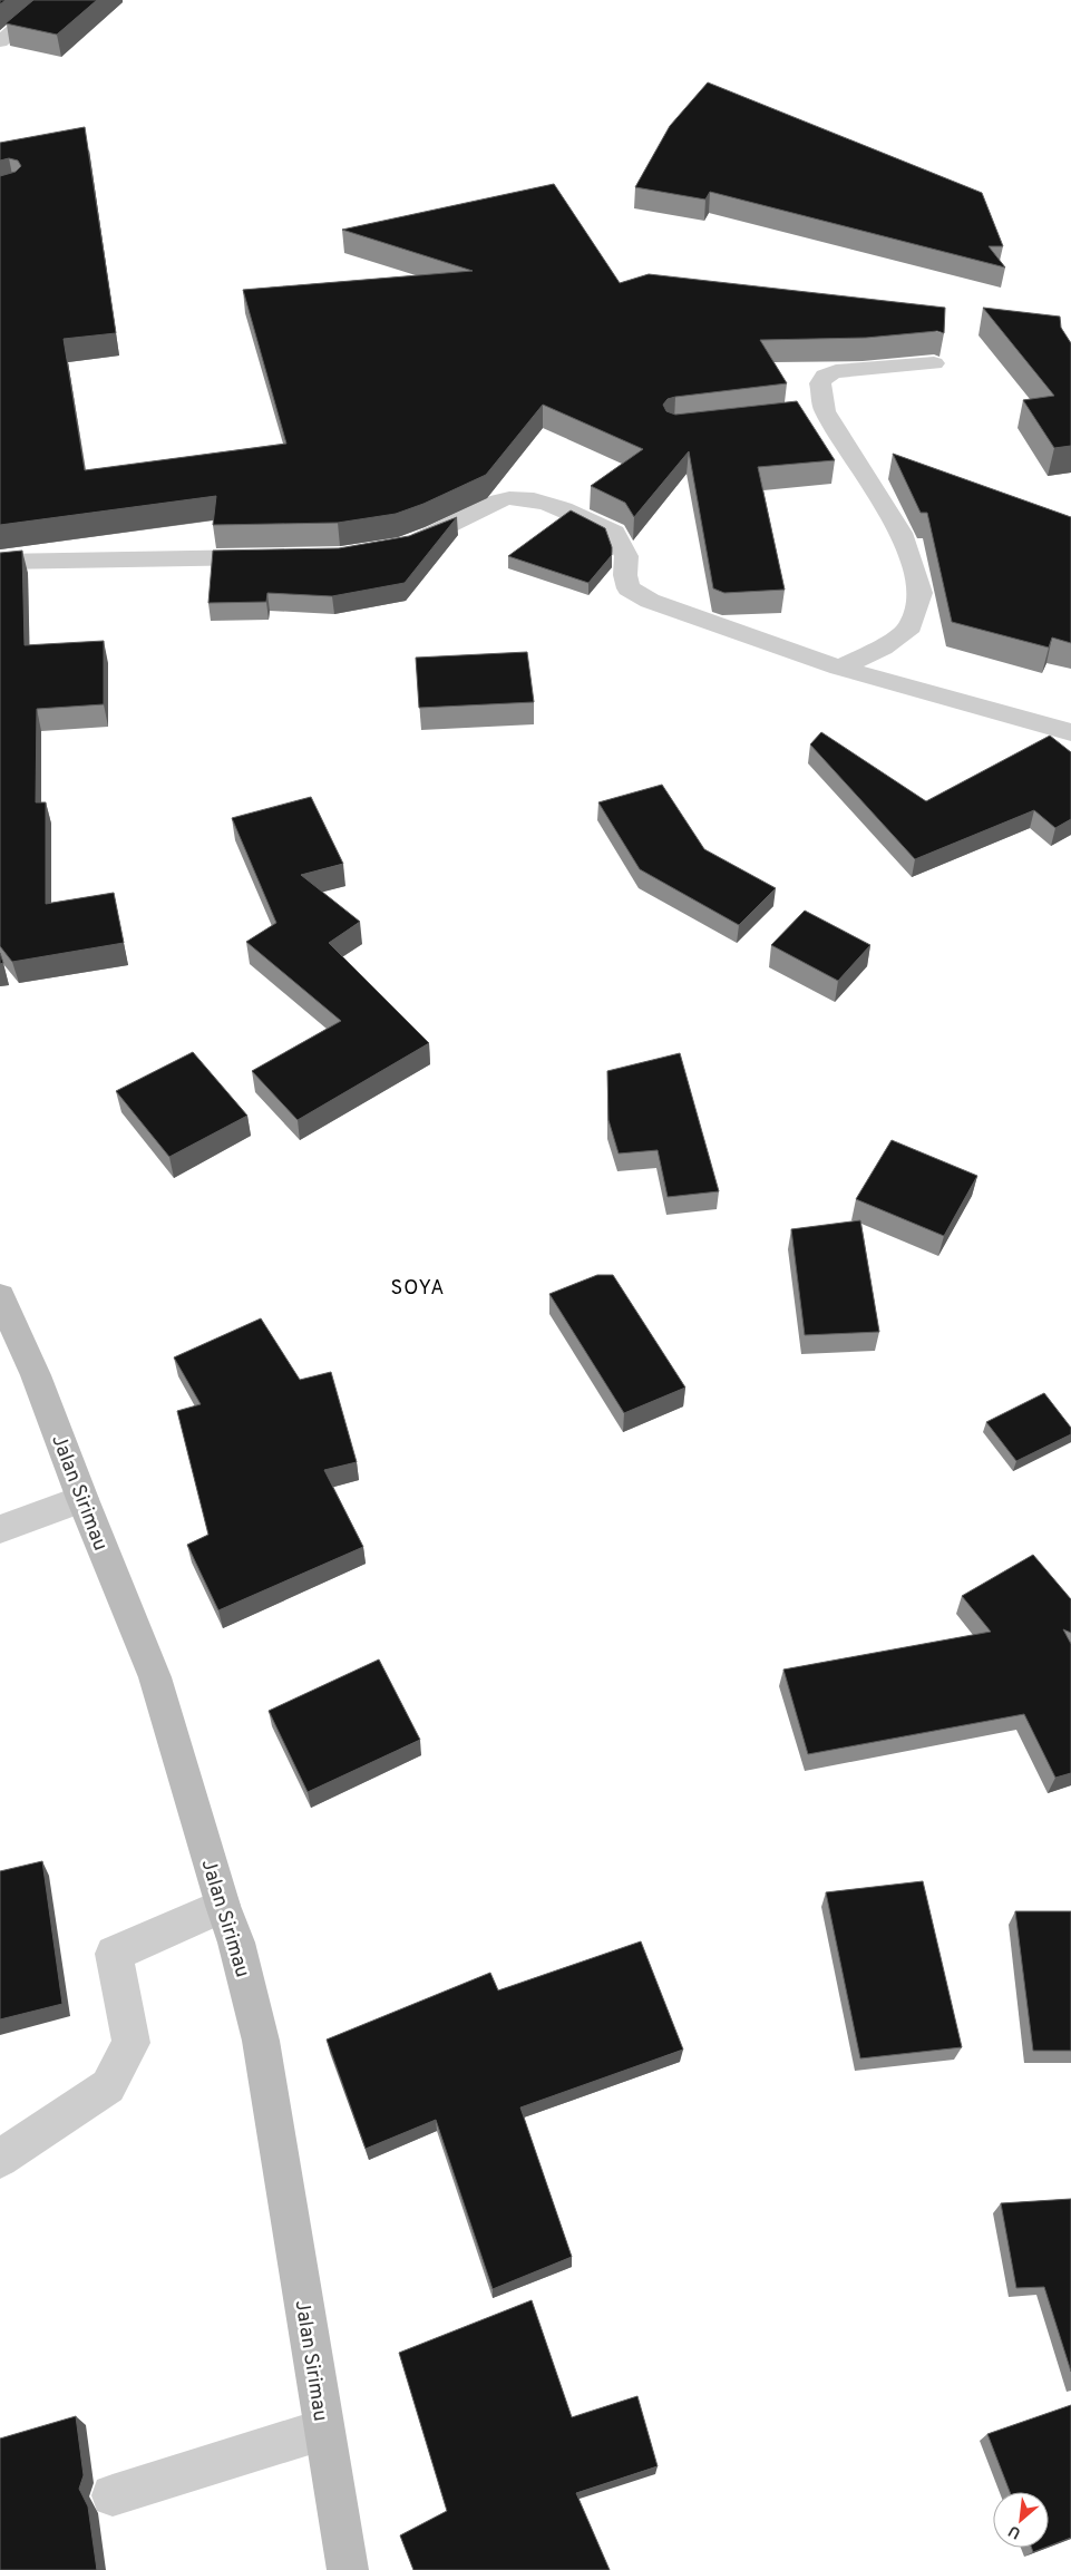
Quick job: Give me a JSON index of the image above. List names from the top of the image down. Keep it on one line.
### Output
{"streets":{"main road":["Jalan Sirimau"]},"districts":["SOYA"],"north":"bottom left"}
